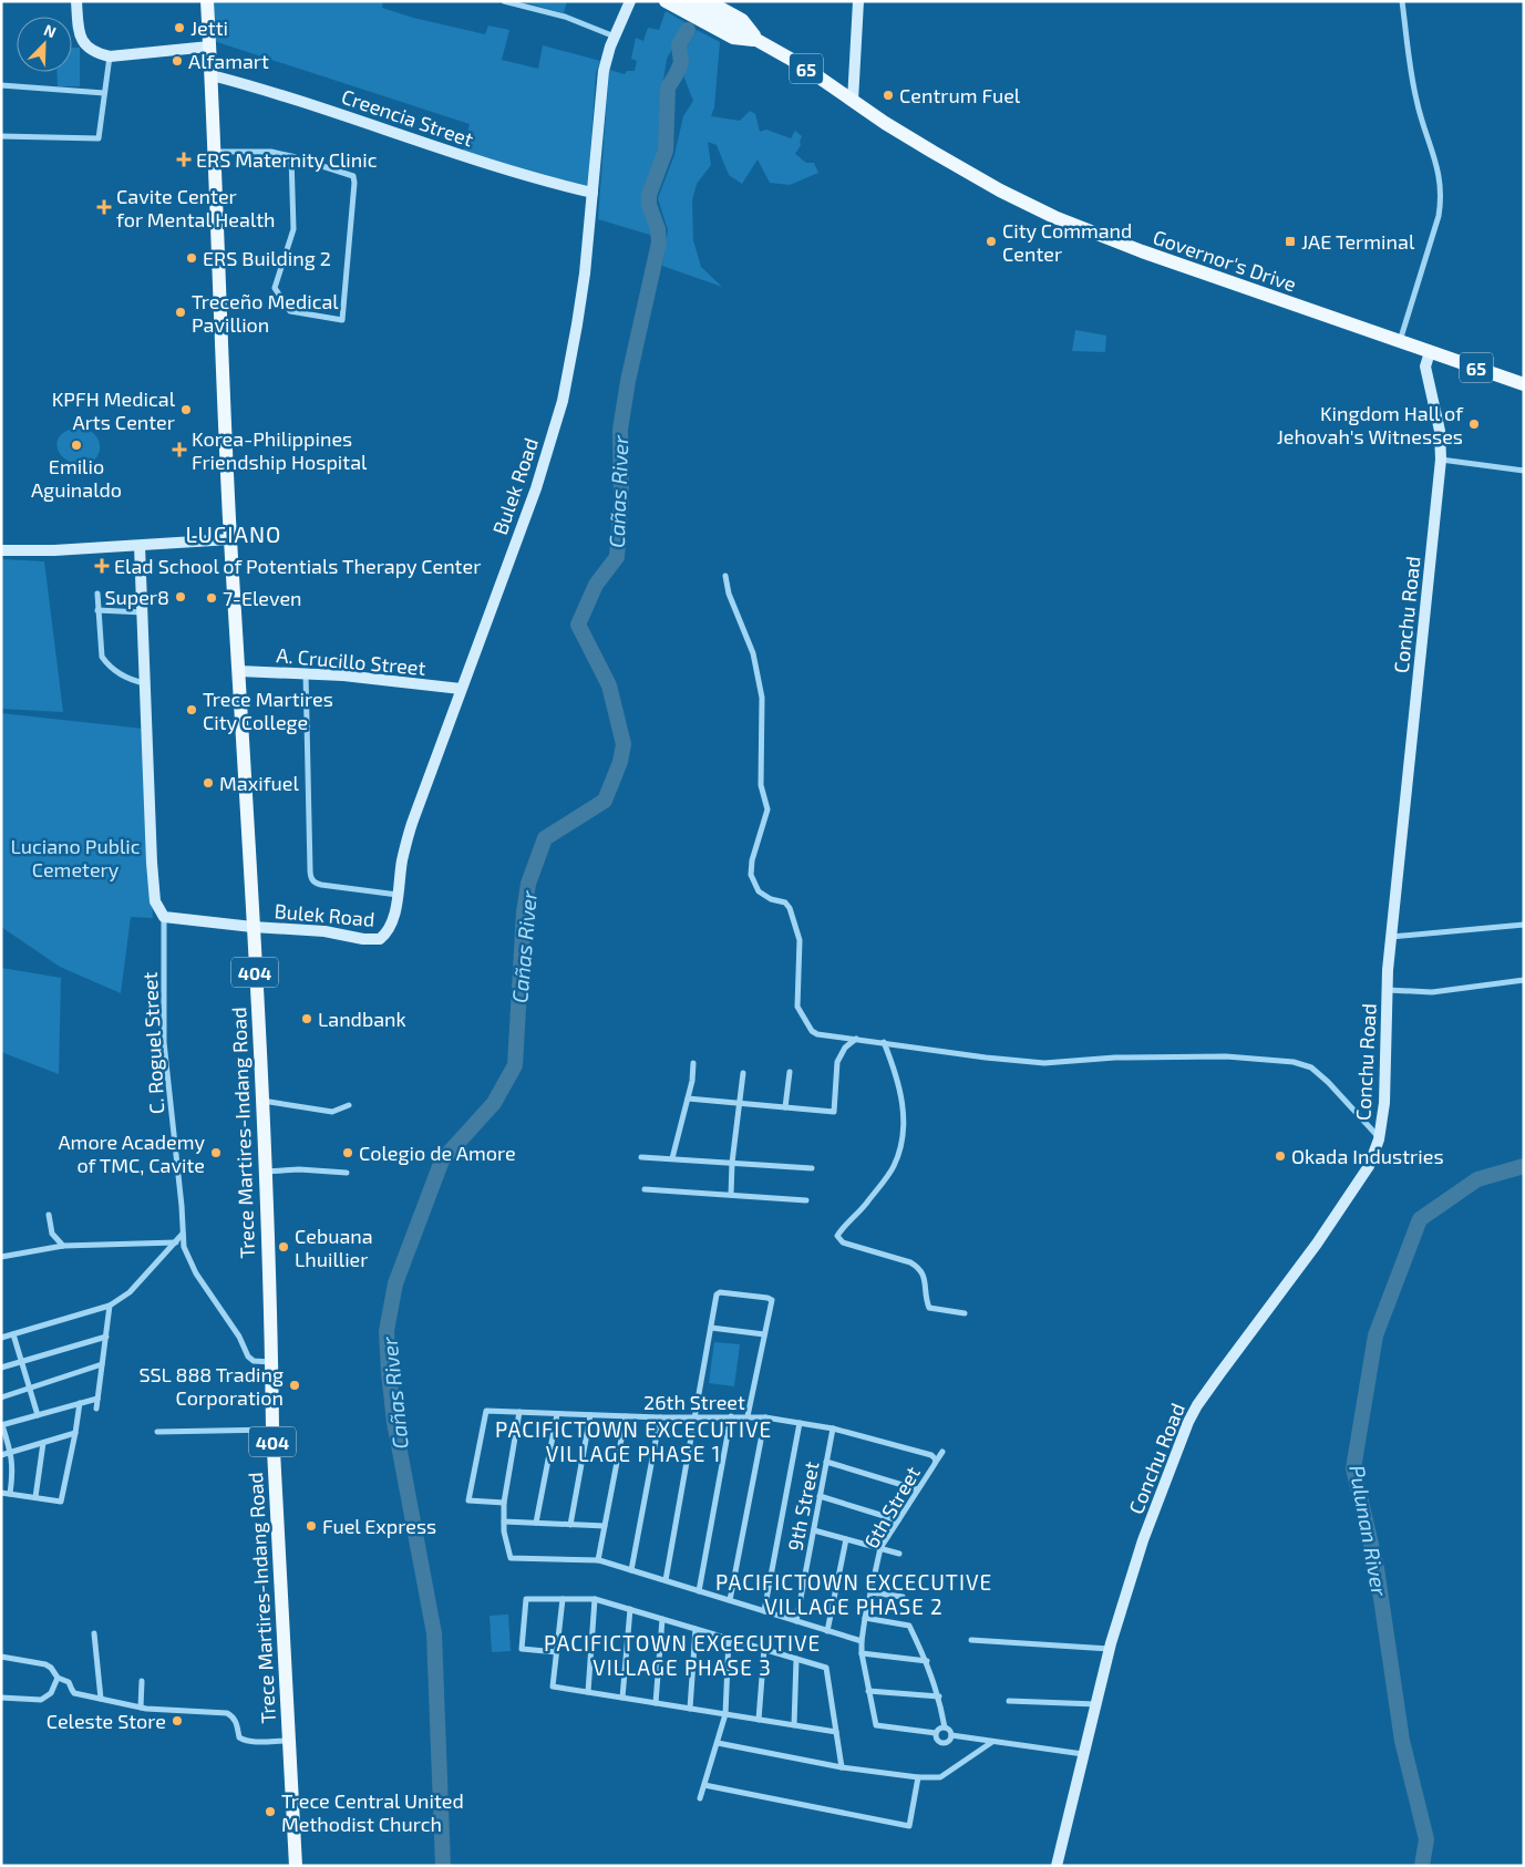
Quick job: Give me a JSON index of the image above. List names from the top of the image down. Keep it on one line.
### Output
{"streets":{"main road":["65","Creencia Street","Governor's Drive","Bulek Road","Conchu Road","A. Crucillo Street","404","Trece Martires-Indang Road"],"street":["C. Roguel Street","26th Street","9th Street","6th Street"]},"crossings":[["Creencia Street","Bulek Road"],["Creencia Street","Trece Martires-Indang Road"],["Governor's Drive","Conchu Road"],["Bulek Road","A. Crucillo Street"],["Bulek Road","C. Roguel Street"],["Bulek Road","Trece Martires-Indang Road"],["A. Crucillo Street","Trece Martires-Indang Road"],["C. Roguel Street","Trece Martires-Indang Road"],["26th Street","9th Street"],["26th Street","6th Street"]],"districts":["LUCIANO","PACIFICTOWN EXCECUTIVE VILLAGE PHASE 1","PACIFICTOWN EXCECUTIVE VILLAGE PHASE 2","PACIFICTOWN EXCECUTIVE VILLAGE PHASE 3"],"water":["Cañas River","Pulunan River"],"parks":["Luciano Public Cemetery"],"places":{"other":["Jetti","Alfamart","Centrum Fuel","City Command Center","ERS Building 2","Treceño Medical Pavillion","KPFH Medical Arts Center","Kingdom Hall of Jehovah's Witnesses","Emilio Aguinaldo","Super8","7-Eleven","Trece Martires City College","Maxifuel","Landbank","Amore Academy of TMC, Cavite","Colegio de Amore","Okada Industries","Cebuana Lhuillier","SSL 888 Trading Corporation","Fuel Express","Celeste Store","Trece Central United Methodist Church"],"health":["ERS Maternity Clinic","Cavite Center for Mental Health","Korea-Philippines Friendship Hospital","Elad School of Potentials Therapy Center"],"transit":["JAE Terminal"]},"north":"top right"}
